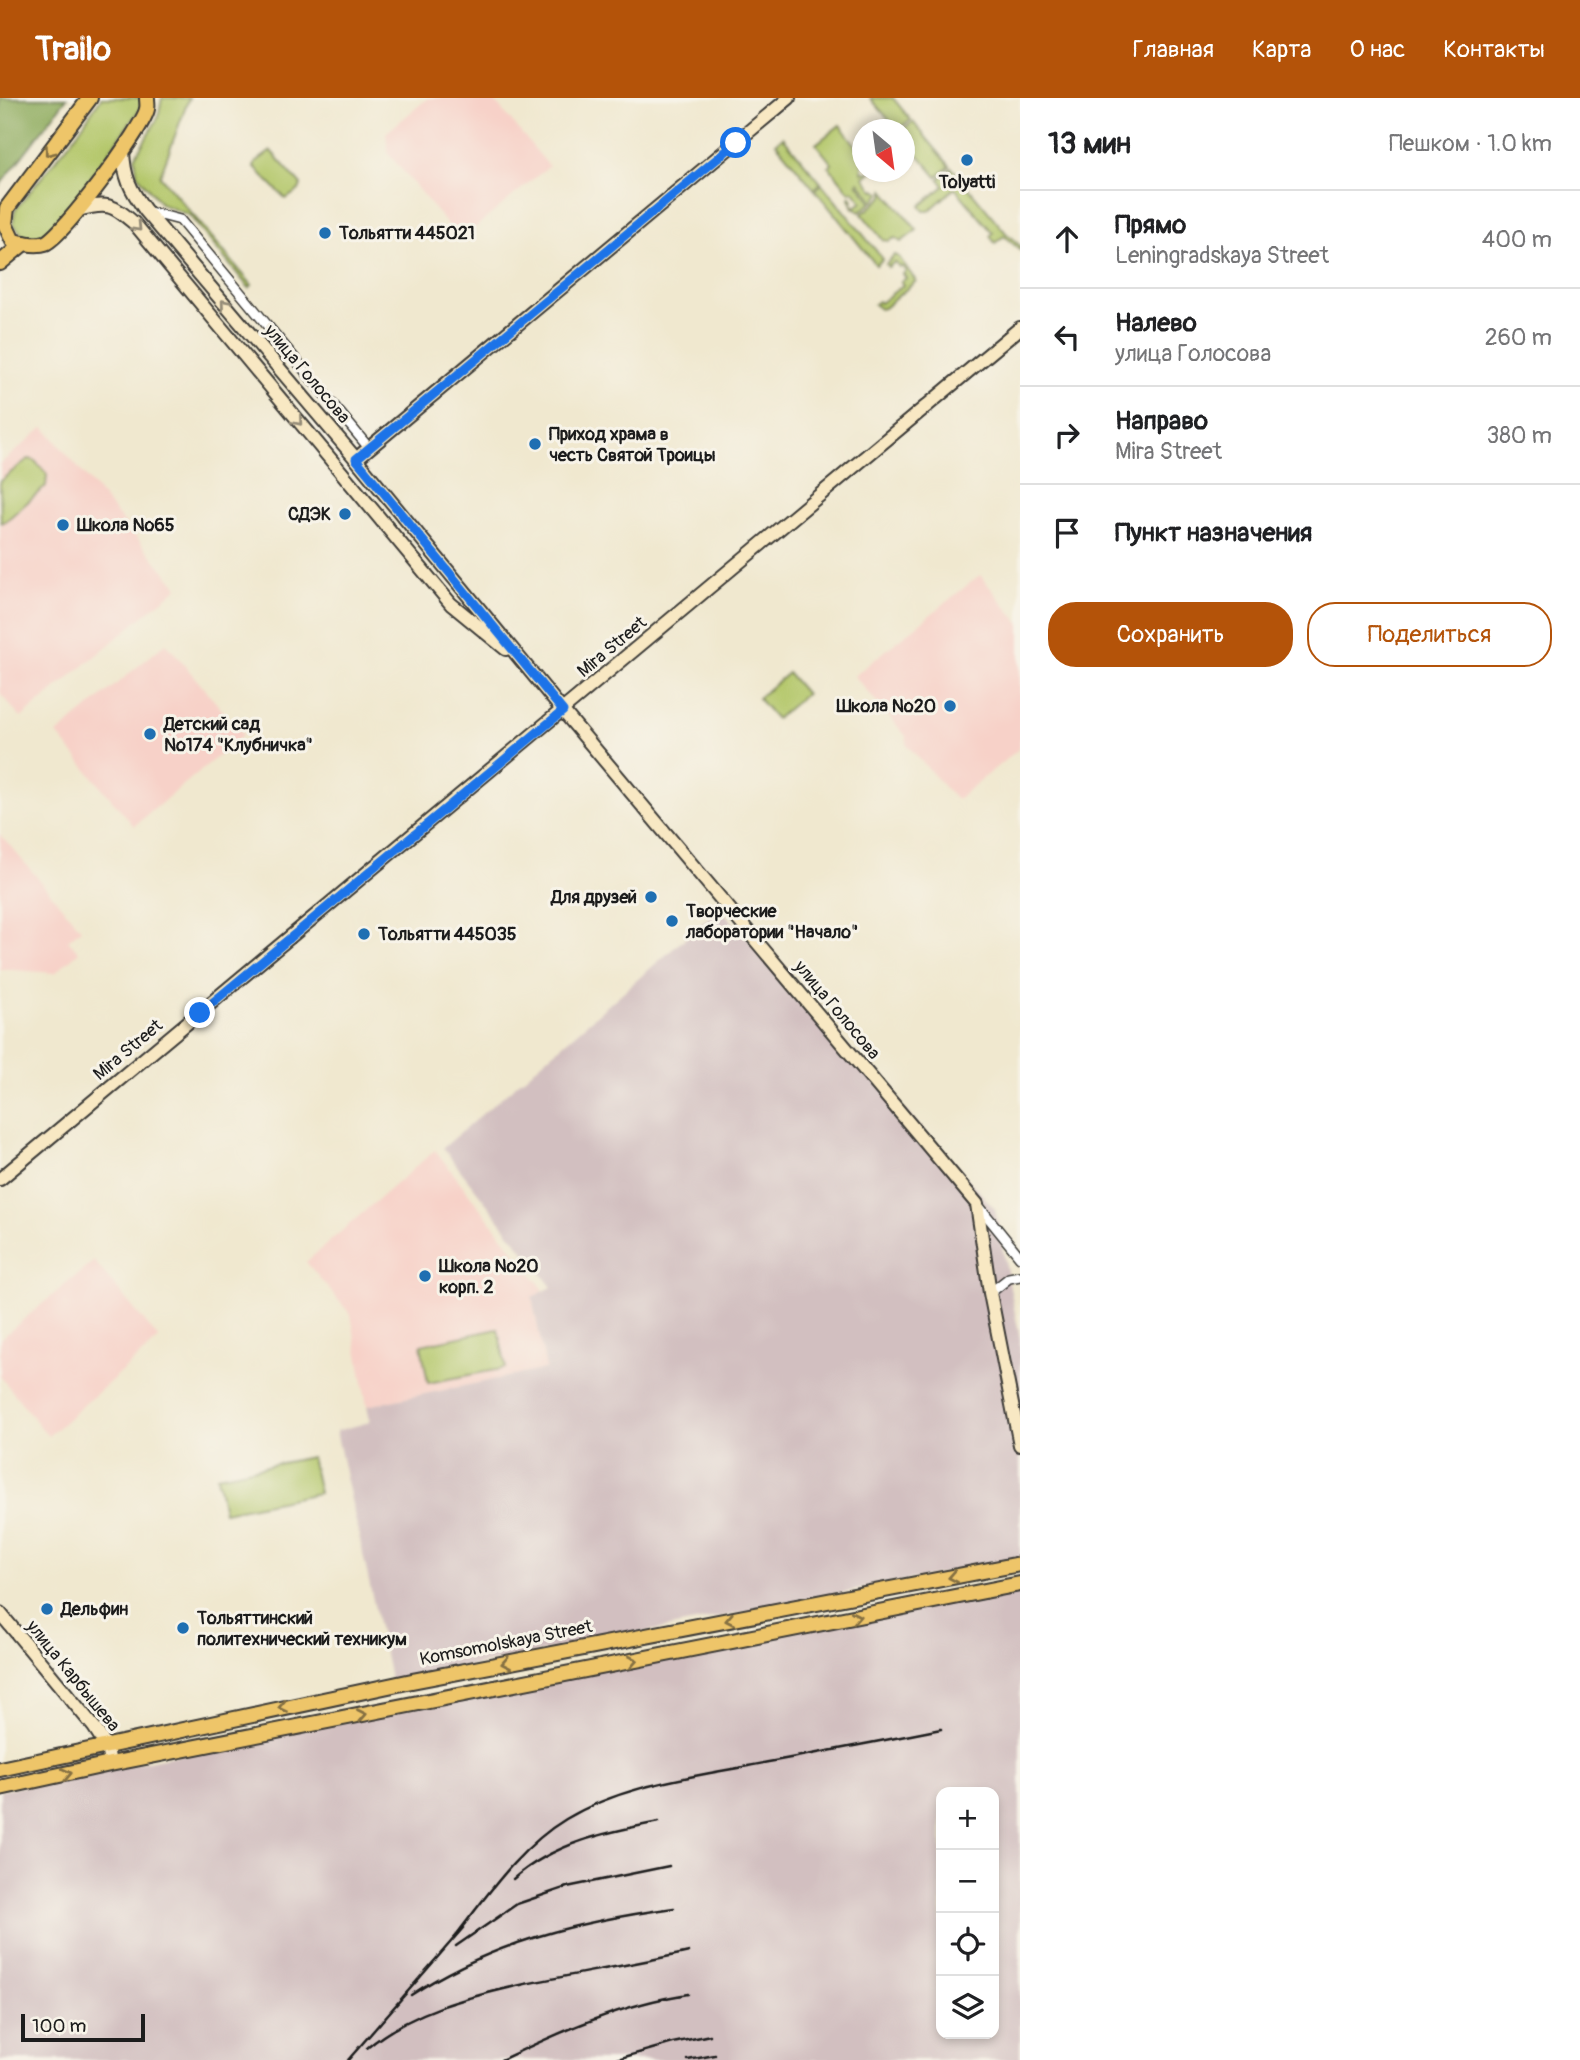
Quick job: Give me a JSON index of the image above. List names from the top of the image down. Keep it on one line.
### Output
{"streets":{"main road":["улица Голосова","Mira Street","Komsomolskaya Street","улица Карбышева"]},"crossings":[["улица Голосова","Mira Street"],["Komsomolskaya Street","улица Карбышева"]],"places":["Tolyatti","Тольятти 445021","Приход храма в честь Святой Троицы","СДЭК","Школа №65","Школа №20","Детский сад №174 \"Клубничка\"","Для друзей","Творческие лаборатории \"Начало\"","Тольятти 445035","Школа №20 корп. 2","Дельфин","Тольяттинский политехнический техникум"],"scale_bar":"100 m","north":"bottom right","page":{"header":"Trailo","nav":["Главная","Карта","О нас","Контакты"],"heading":["13 мин","Пешком · 1.0 km"],"list":[["Прямо","Leningradskaya Street","400 m"],["Налево","улица Голосова","260 m"],["Направо","Mira Street","380 m"],"Пункт назначения"],"buttons":["Сохранить","Поделиться"],"map_buttons":["+","−"],"scale":"100 m"}}
